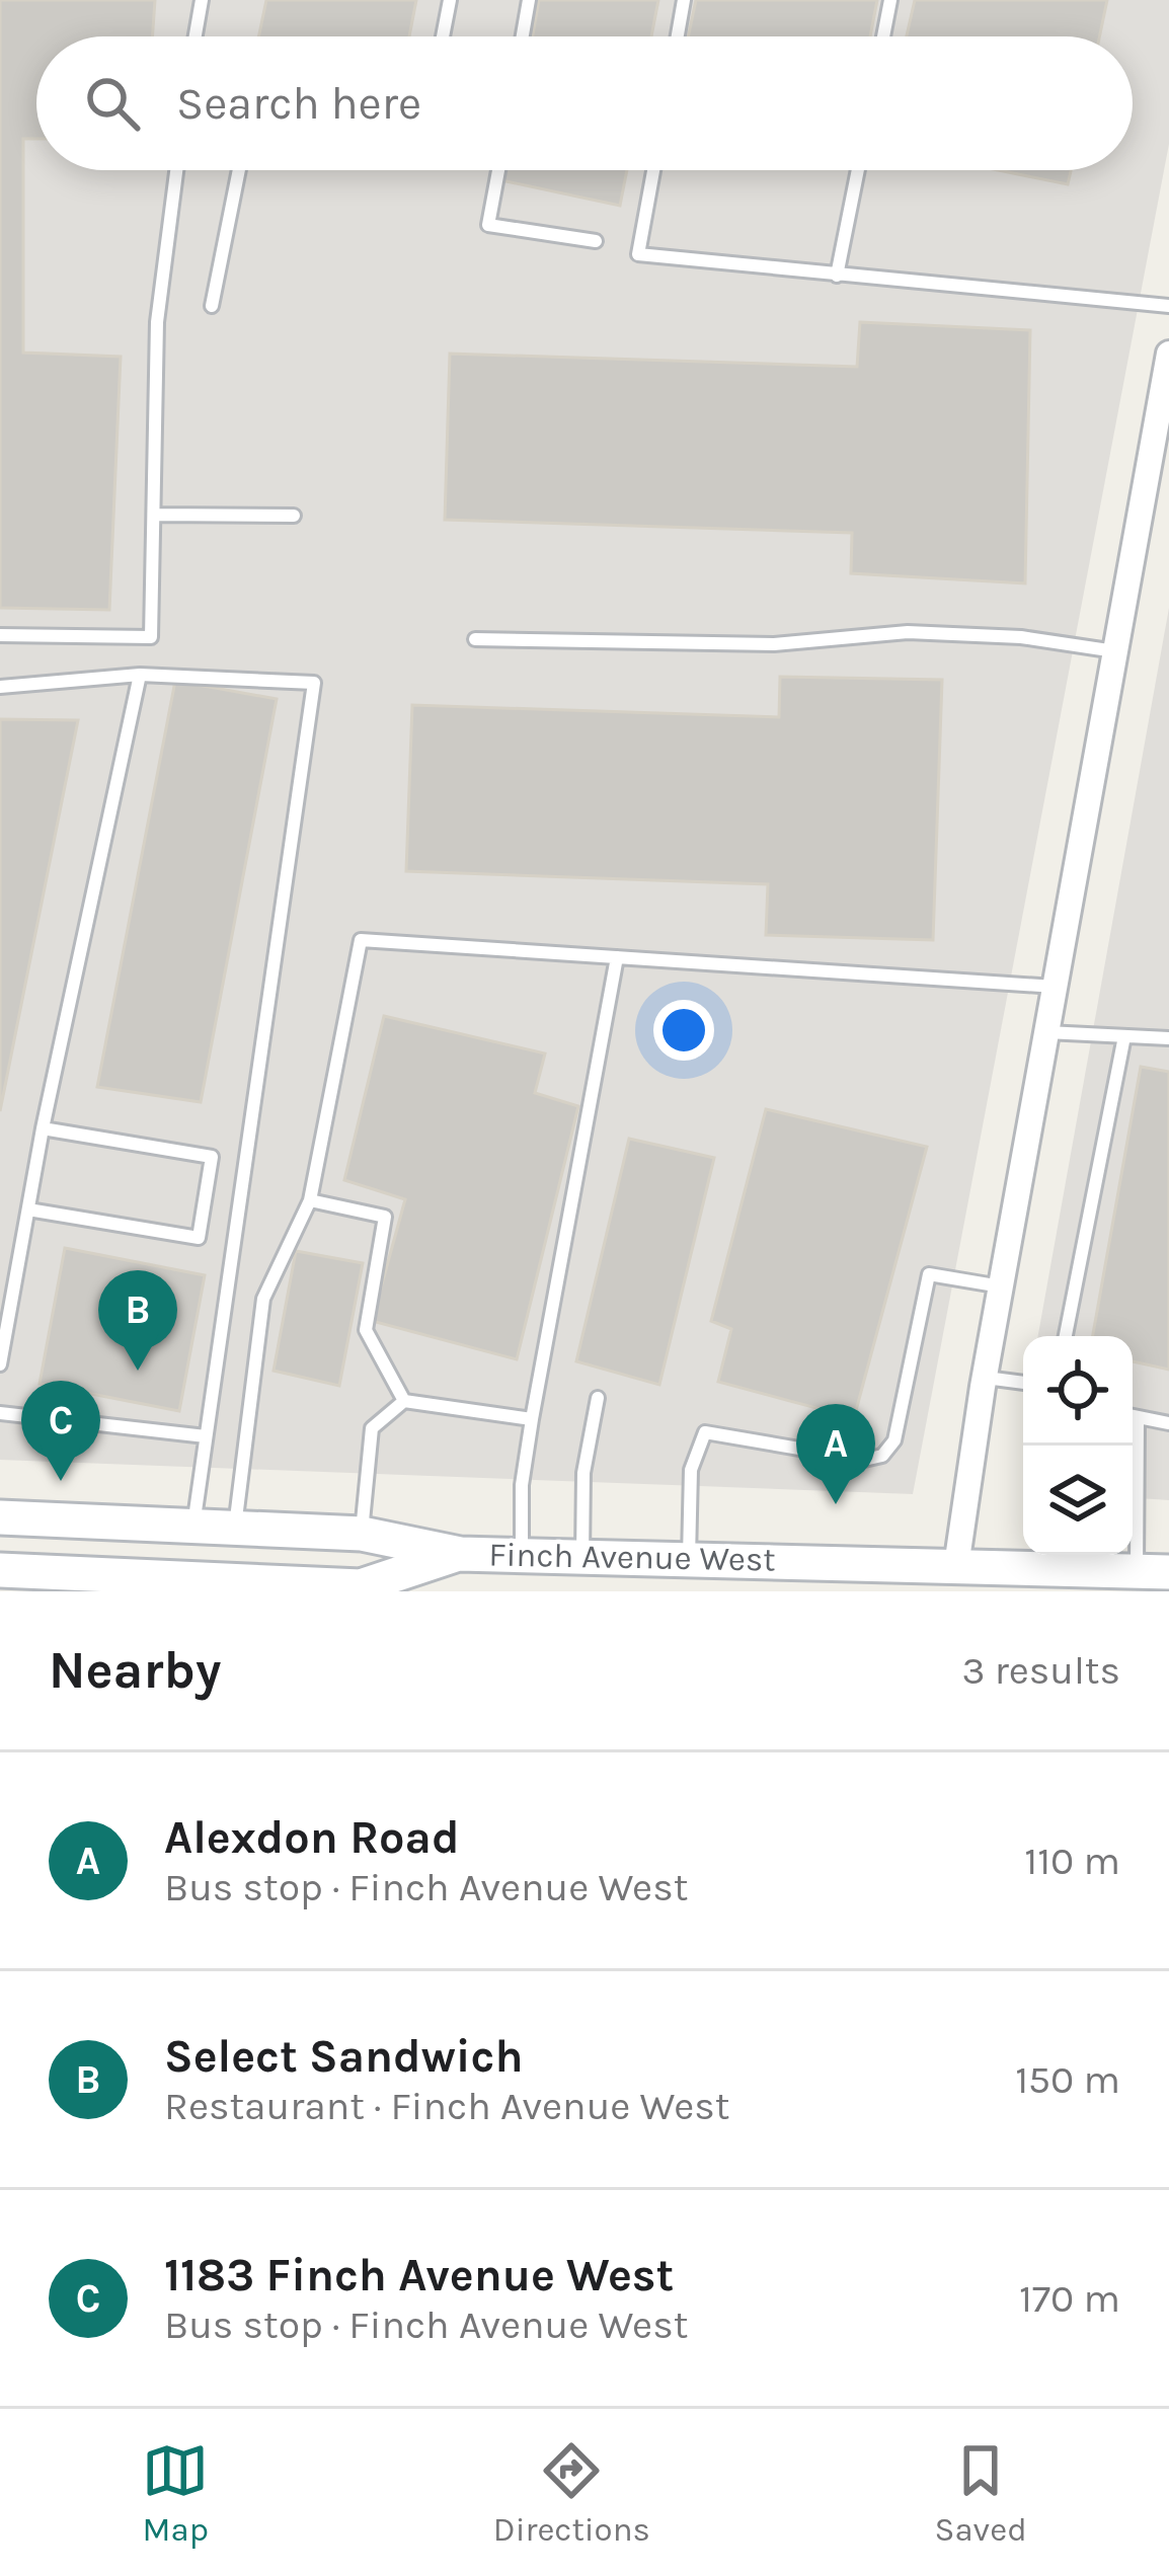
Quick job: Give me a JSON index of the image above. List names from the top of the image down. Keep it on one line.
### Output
{"streets":{"main road":["Finch Avenue West"]},"page":{"search":"Search here","pins":["B","C","A"],"heading":["Nearby","3 results"],"list":[{"mark":"A","name":"Alexdon Road","note":"Bus stop · Finch Avenue West","value":"110 m"},{"mark":"B","name":"Select Sandwich","note":"Restaurant · Finch Avenue West","value":"150 m"},{"mark":"C","name":"1183 Finch Avenue West","note":"Bus stop · Finch Avenue West","value":"170 m"}],"nav":["Map","Directions","Saved"]}}
